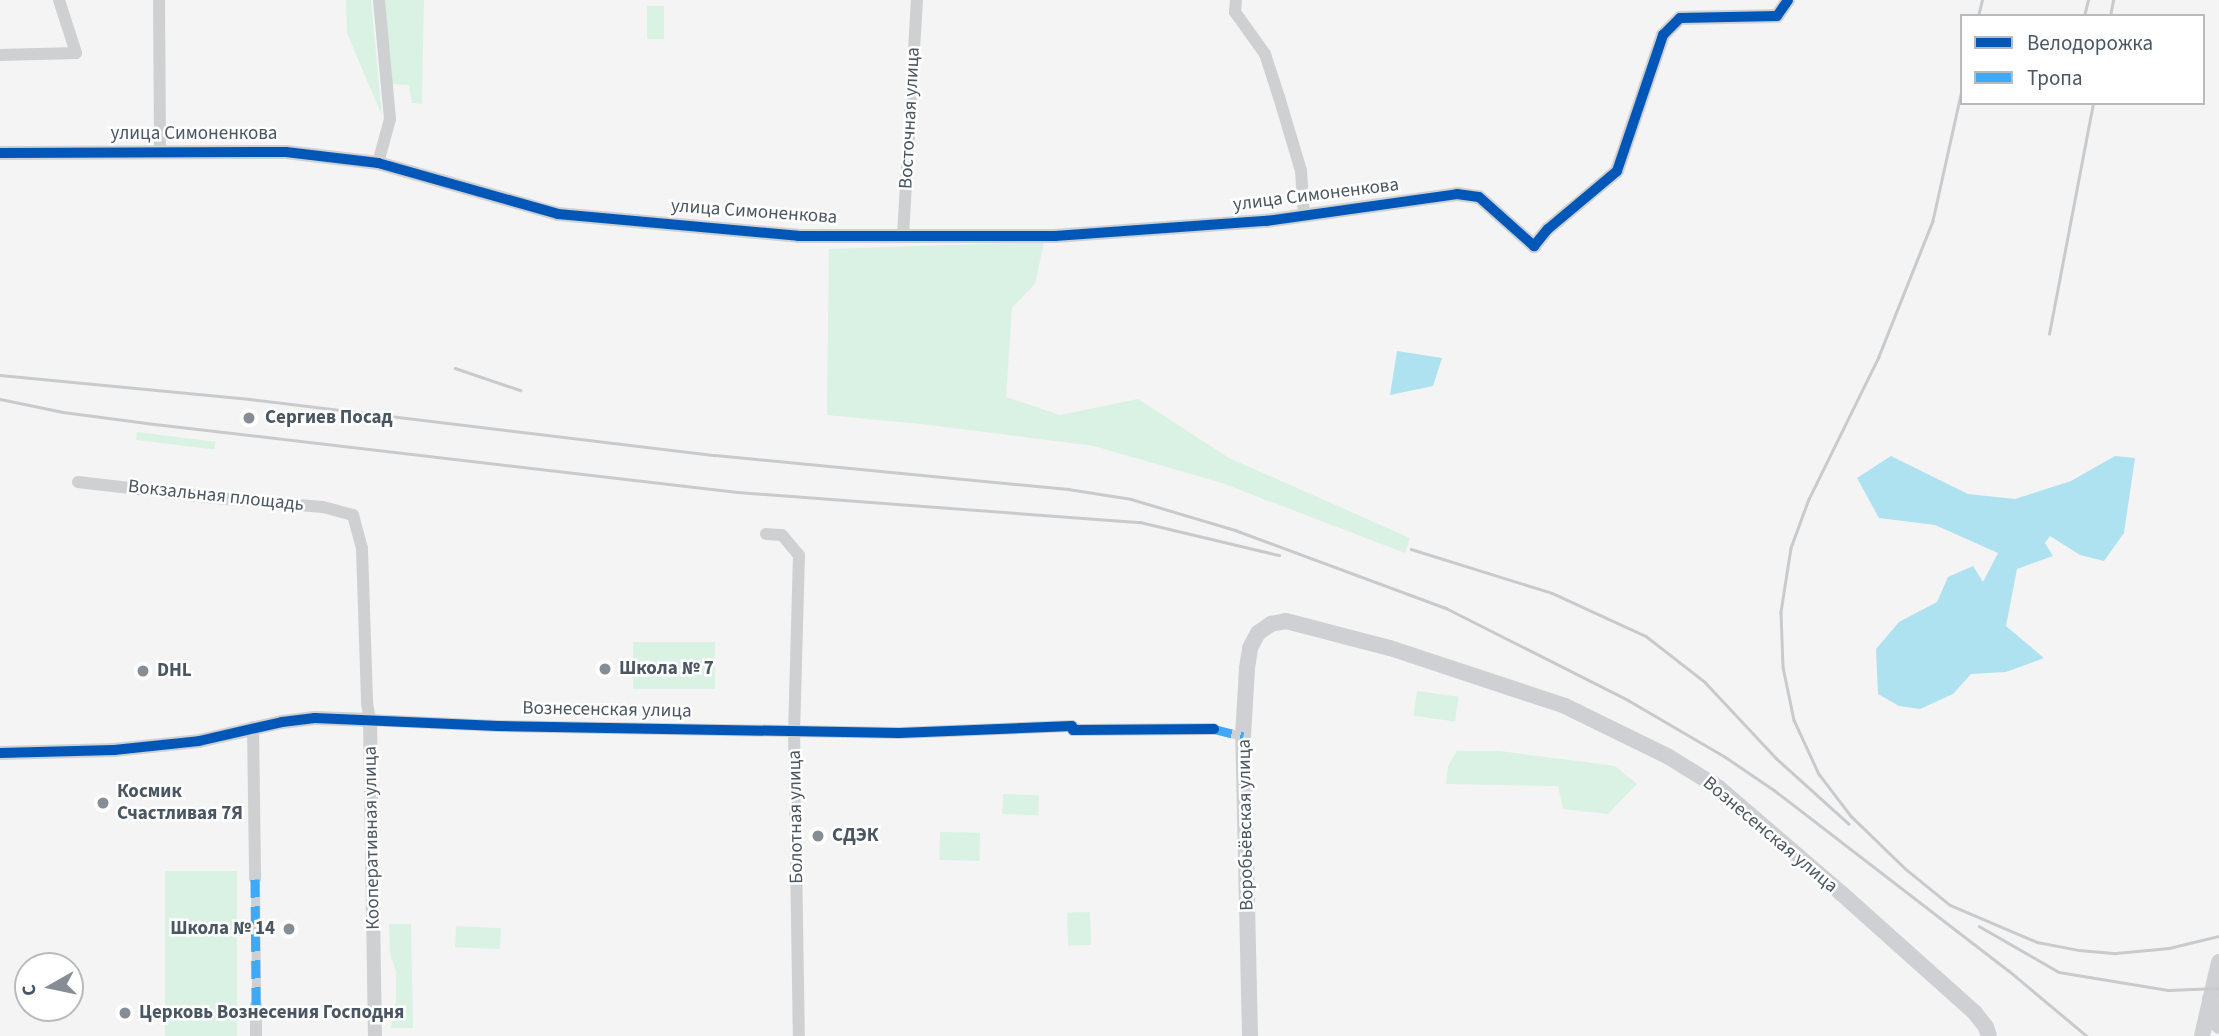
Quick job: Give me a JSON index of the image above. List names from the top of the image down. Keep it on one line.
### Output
{"streets":{"main road":["Вознесенская улица","Воробьёвская улица"],"street":["Восточная улица","улица Симоненкова","Вокзальная площадь","Болотная улица","Кооперативная улица"]},"crossings":[["Восточная улица","улица Симоненкова"],["Вокзальная площадь","Кооперативная улица"],["Вознесенская улица","Болотная улица"],["Вознесенская улица","Воробьёвская улица"],["Вознесенская улица","Кооперативная улица"]],"places":["Сергиев Посад","Школа № 7","DHL","Космик Счастливая 7Я","СДЭК","Школа № 14","Церковь Вознесения Господня"],"legend":["Велодорожка","Тропа"],"north":"left"}
